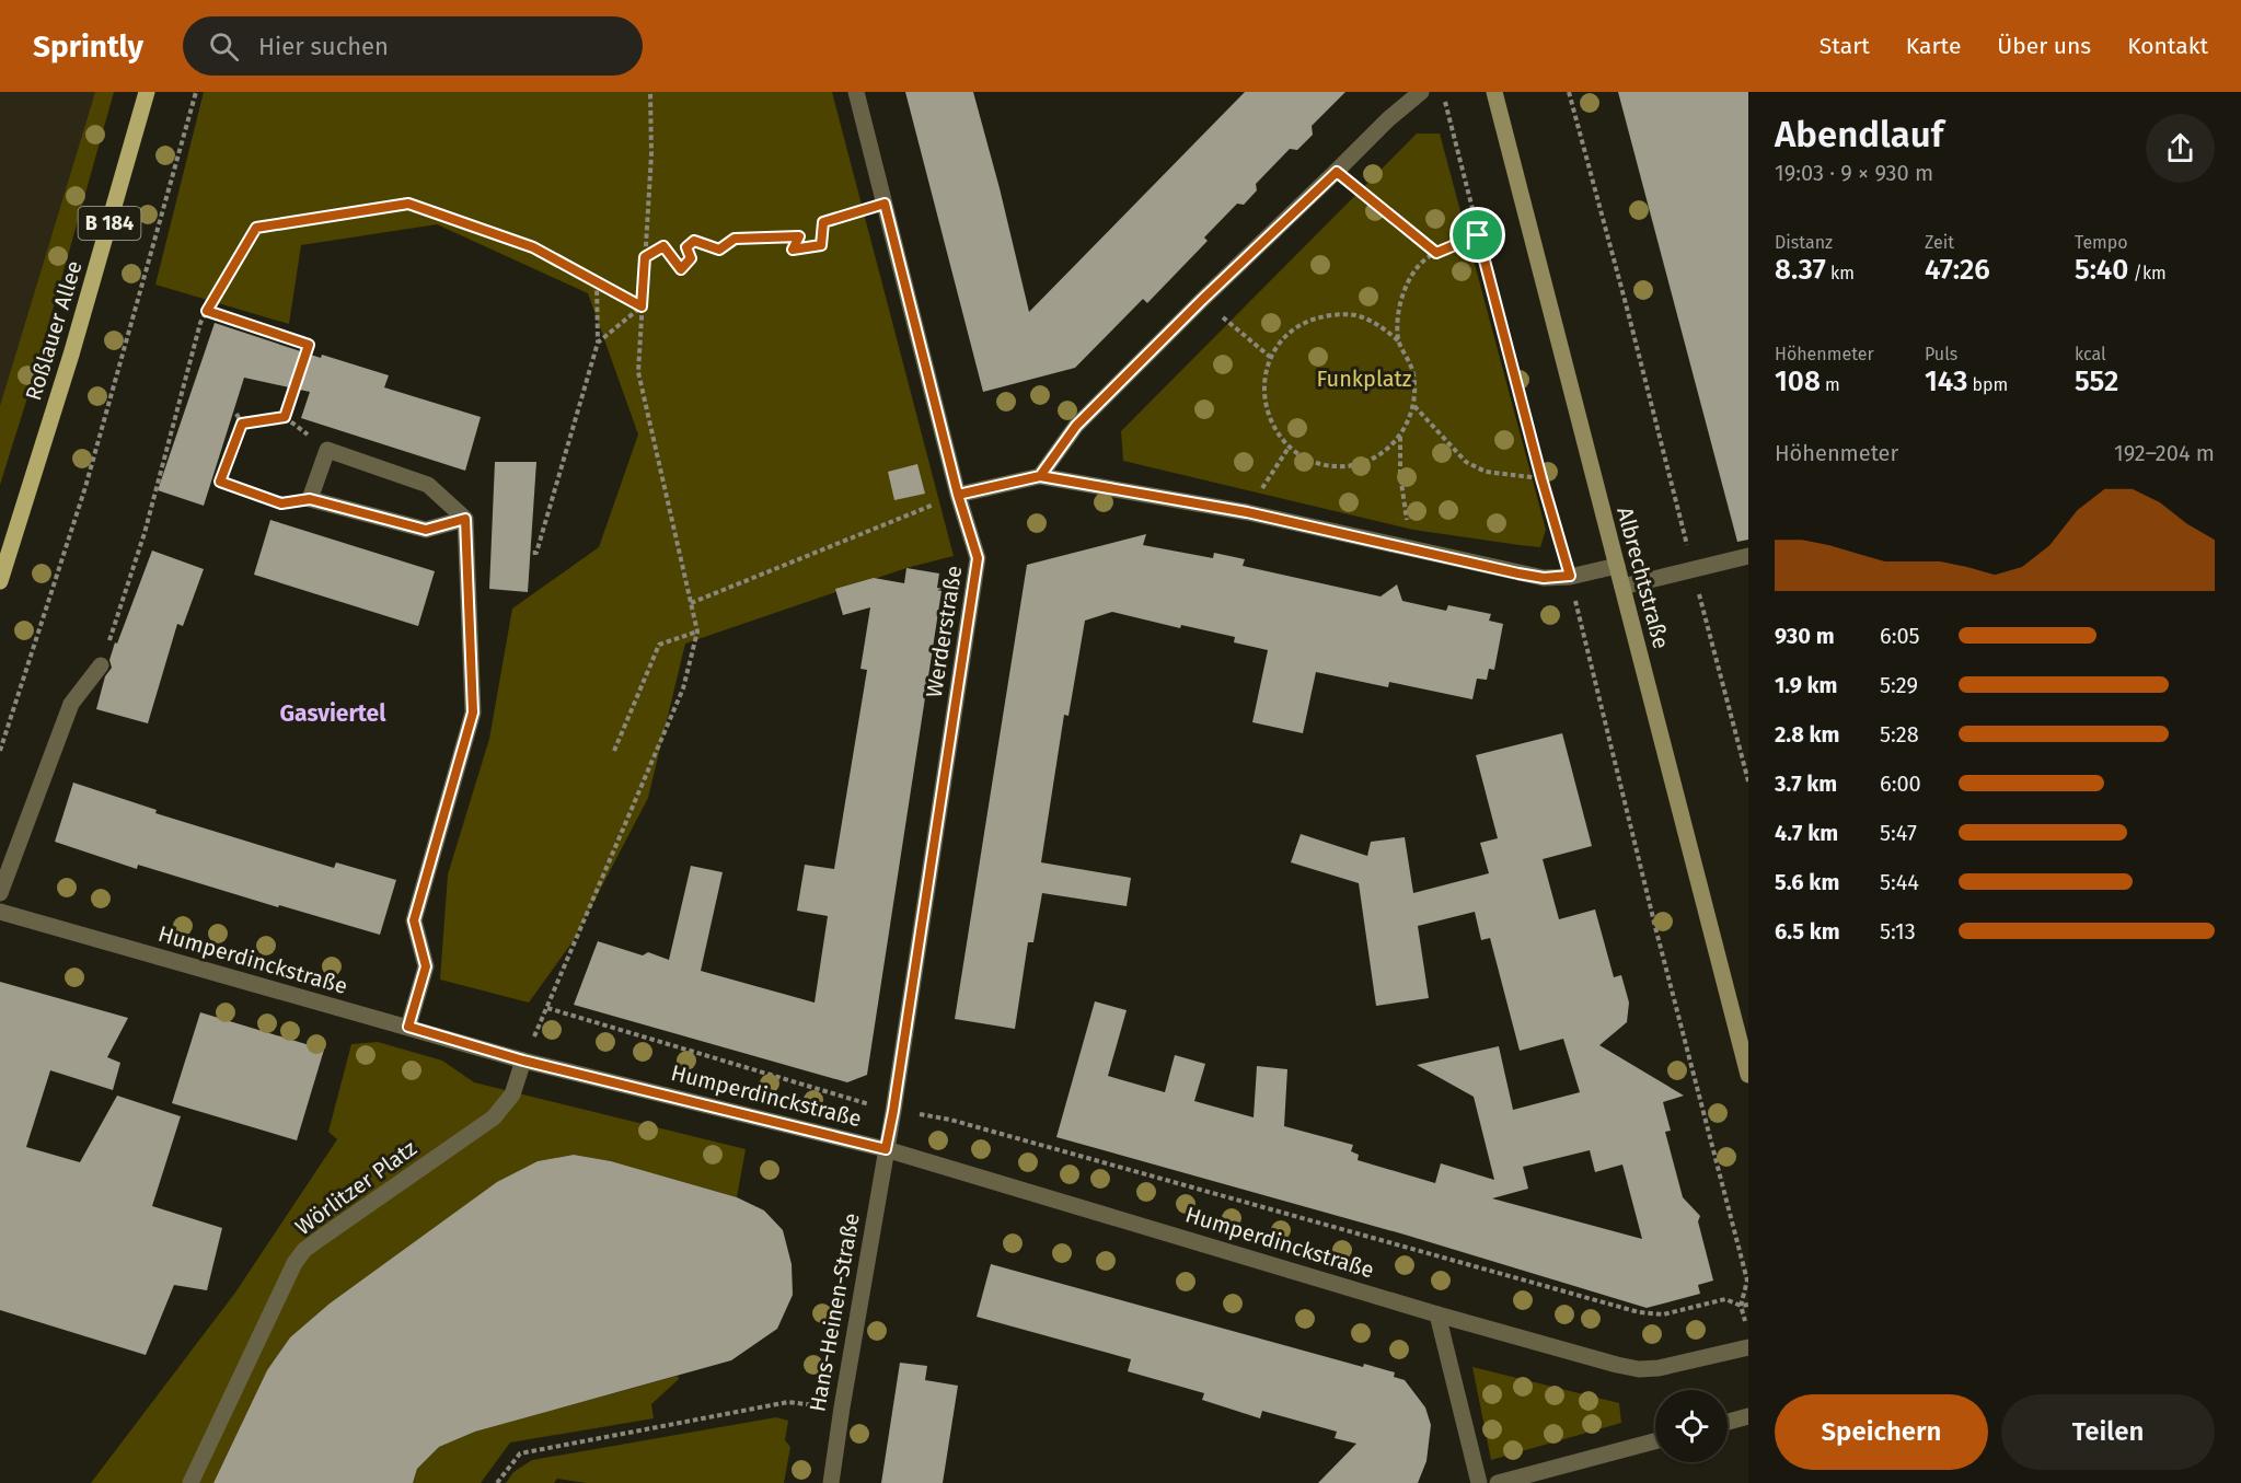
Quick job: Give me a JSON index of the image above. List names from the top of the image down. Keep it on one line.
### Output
{"streets":{"main road":["B 184","Roßlauer Allee","Albrechtstraße"],"street":["Werderstraße","Humperdinckstraße","Wörlitzer Platz","Hans-Heinen-Straße"]},"crossings":[["Werderstraße","Humperdinckstraße"],["Werderstraße","Hans-Heinen-Straße"],["Humperdinckstraße","Wörlitzer Platz"],["Humperdinckstraße","Hans-Heinen-Straße"]],"districts":["Gasviertel"],"parks":["Funkplatz"],"page":{"header":"Sprintly","search":"Hier suchen","nav":["Start","Karte","Über uns","Kontakt"],"heading":["Abendlauf","19:03 · 9 × 930 m"],"stats":[["Distanz","8.37 km"],["Zeit","47:26"],["Tempo","5:40 /km"],["Höhenmeter","108 m"],["Puls","143 bpm"],["kcal","552"]],"chart":["Höhenmeter","192–204 m"],"list":[{"name":"930 m","note":"6:05"},{"name":"1.9 km","note":"5:29"},{"name":"2.8 km","note":"5:28"},{"name":"3.7 km","note":"6:00"},{"name":"4.7 km","note":"5:47"},{"name":"5.6 km","note":"5:44"},{"name":"6.5 km","note":"5:13"}],"buttons":["Speichern","Teilen"]}}
